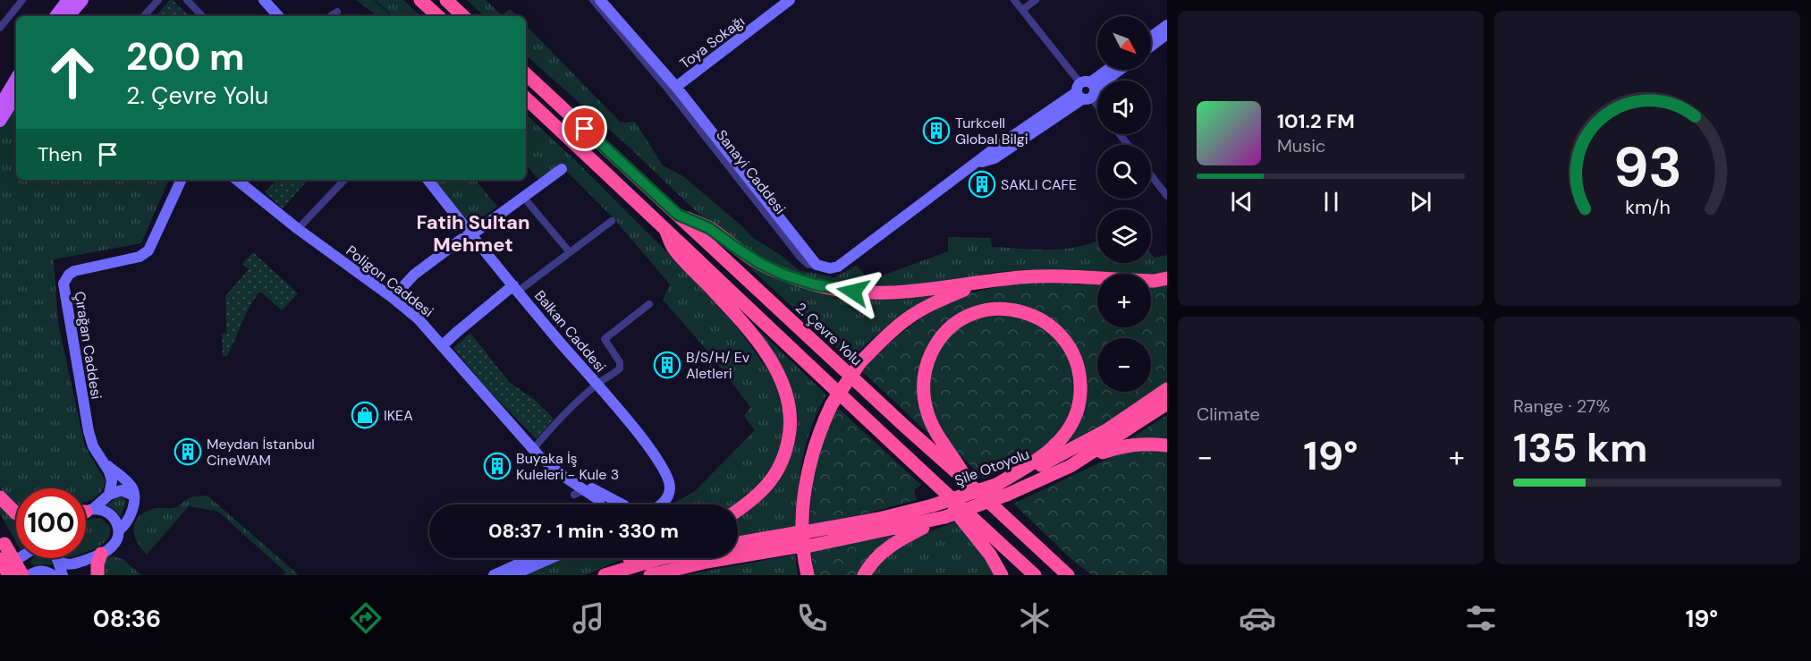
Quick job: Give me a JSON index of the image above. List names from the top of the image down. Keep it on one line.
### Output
{"streets":{"highway":["2. Çevre Yolu","Şile Otoyolu"],"street":["Toya Sokağı","Sanayi Caddesi","Poligon Caddesi","Balkan Caddesi","Çırağan Caddesi"]},"crossings":[["Toya Sokağı","Sanayi Caddesi"]],"districts":["Fatih Sultan Mehmet"],"places":{"building":["Turkcell Global Bilgi","SAKLI CAFE","B/S/H/ Ev Aletleri","Meydan İstanbul CineWAM","Buyaka İş Kuleleri - Kule 3"],"shop":["IKEA"]},"north":"bottom right","page":{"map_buttons":["+","−"],"turn":["200 m","2. Çevre Yolu"],"song":["101.2 FM","Music"],"then":"Then","tile":["Climate",["Range · 27%","135 km"]],"heat":["−","19°","+"],"limit":"100","trip":"08:37 · 1 min · 330 m","tabs":["08:36","19°"],"gauge":["93","km/h"]}}
